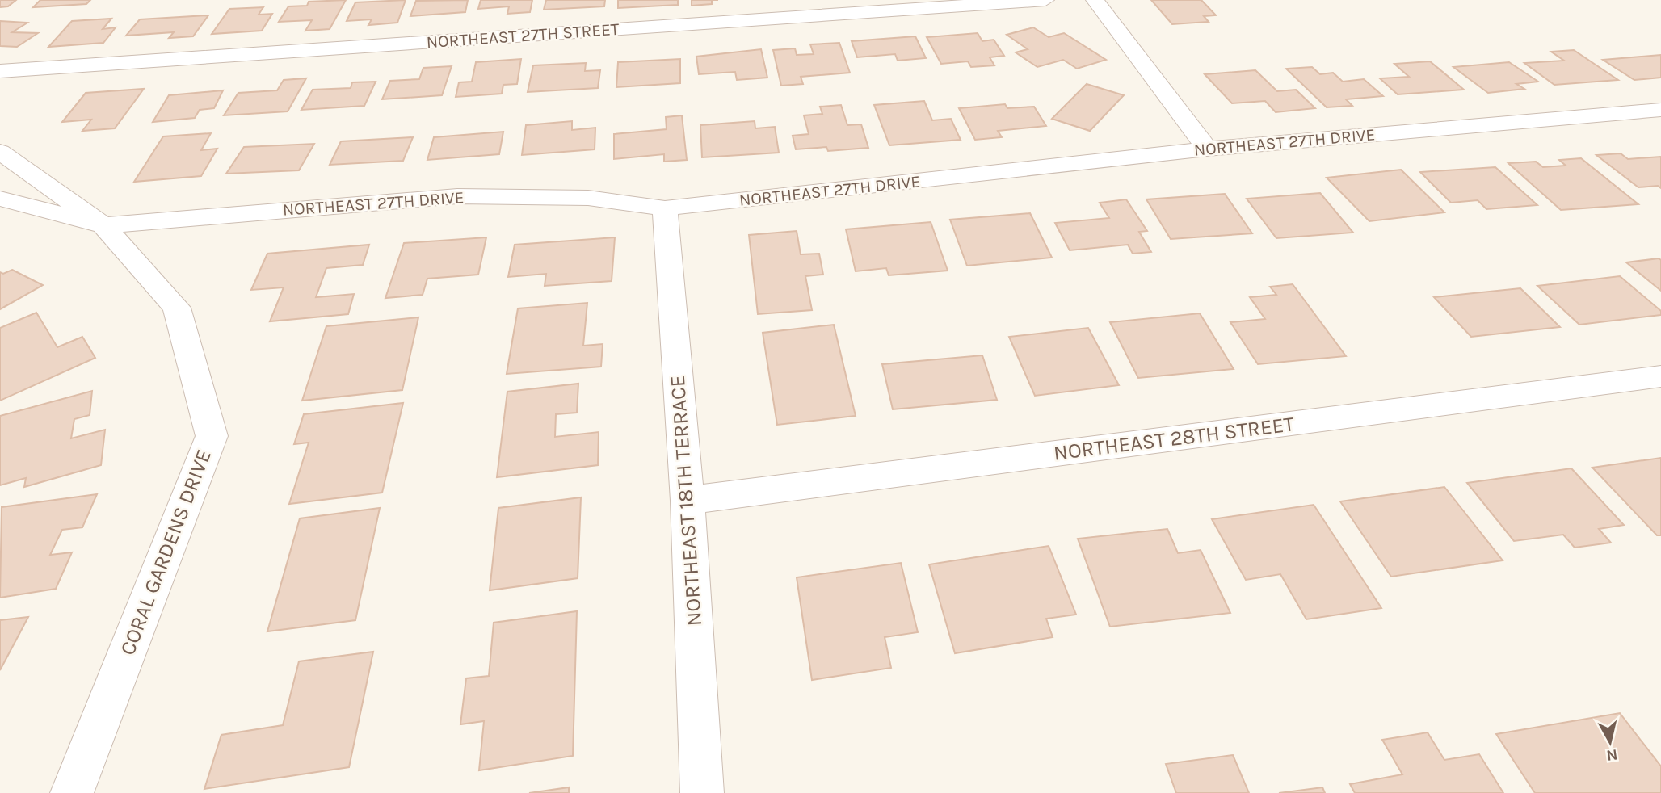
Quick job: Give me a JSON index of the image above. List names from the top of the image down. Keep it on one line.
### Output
{"streets":{"street":["NORTHEAST 27TH STREET","NORTHEAST 27TH DRIVE","NORTHEAST 28TH STREET","NORTHEAST 18TH TERRACE","CORAL GARDENS DRIVE"]},"crossings":[["NORTHEAST 27TH DRIVE","NORTHEAST 18TH TERRACE"],["NORTHEAST 27TH DRIVE","CORAL GARDENS DRIVE"],["NORTHEAST 28TH STREET","NORTHEAST 18TH TERRACE"]],"north":"bottom"}
